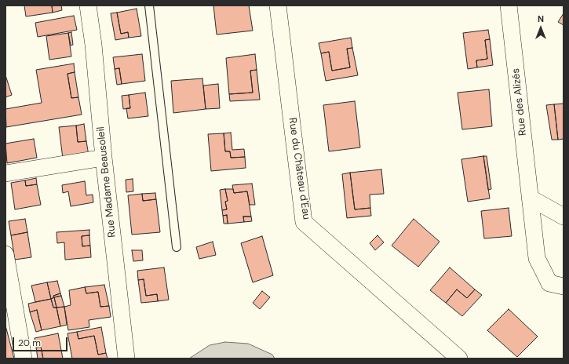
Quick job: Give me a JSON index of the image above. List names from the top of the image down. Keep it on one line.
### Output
{"streets":{"street":["Rue des Alizés","Rue du Château d'Eau","Rue Madame Beausoleil"]},"scale_bar":"20 m","north":"top"}
